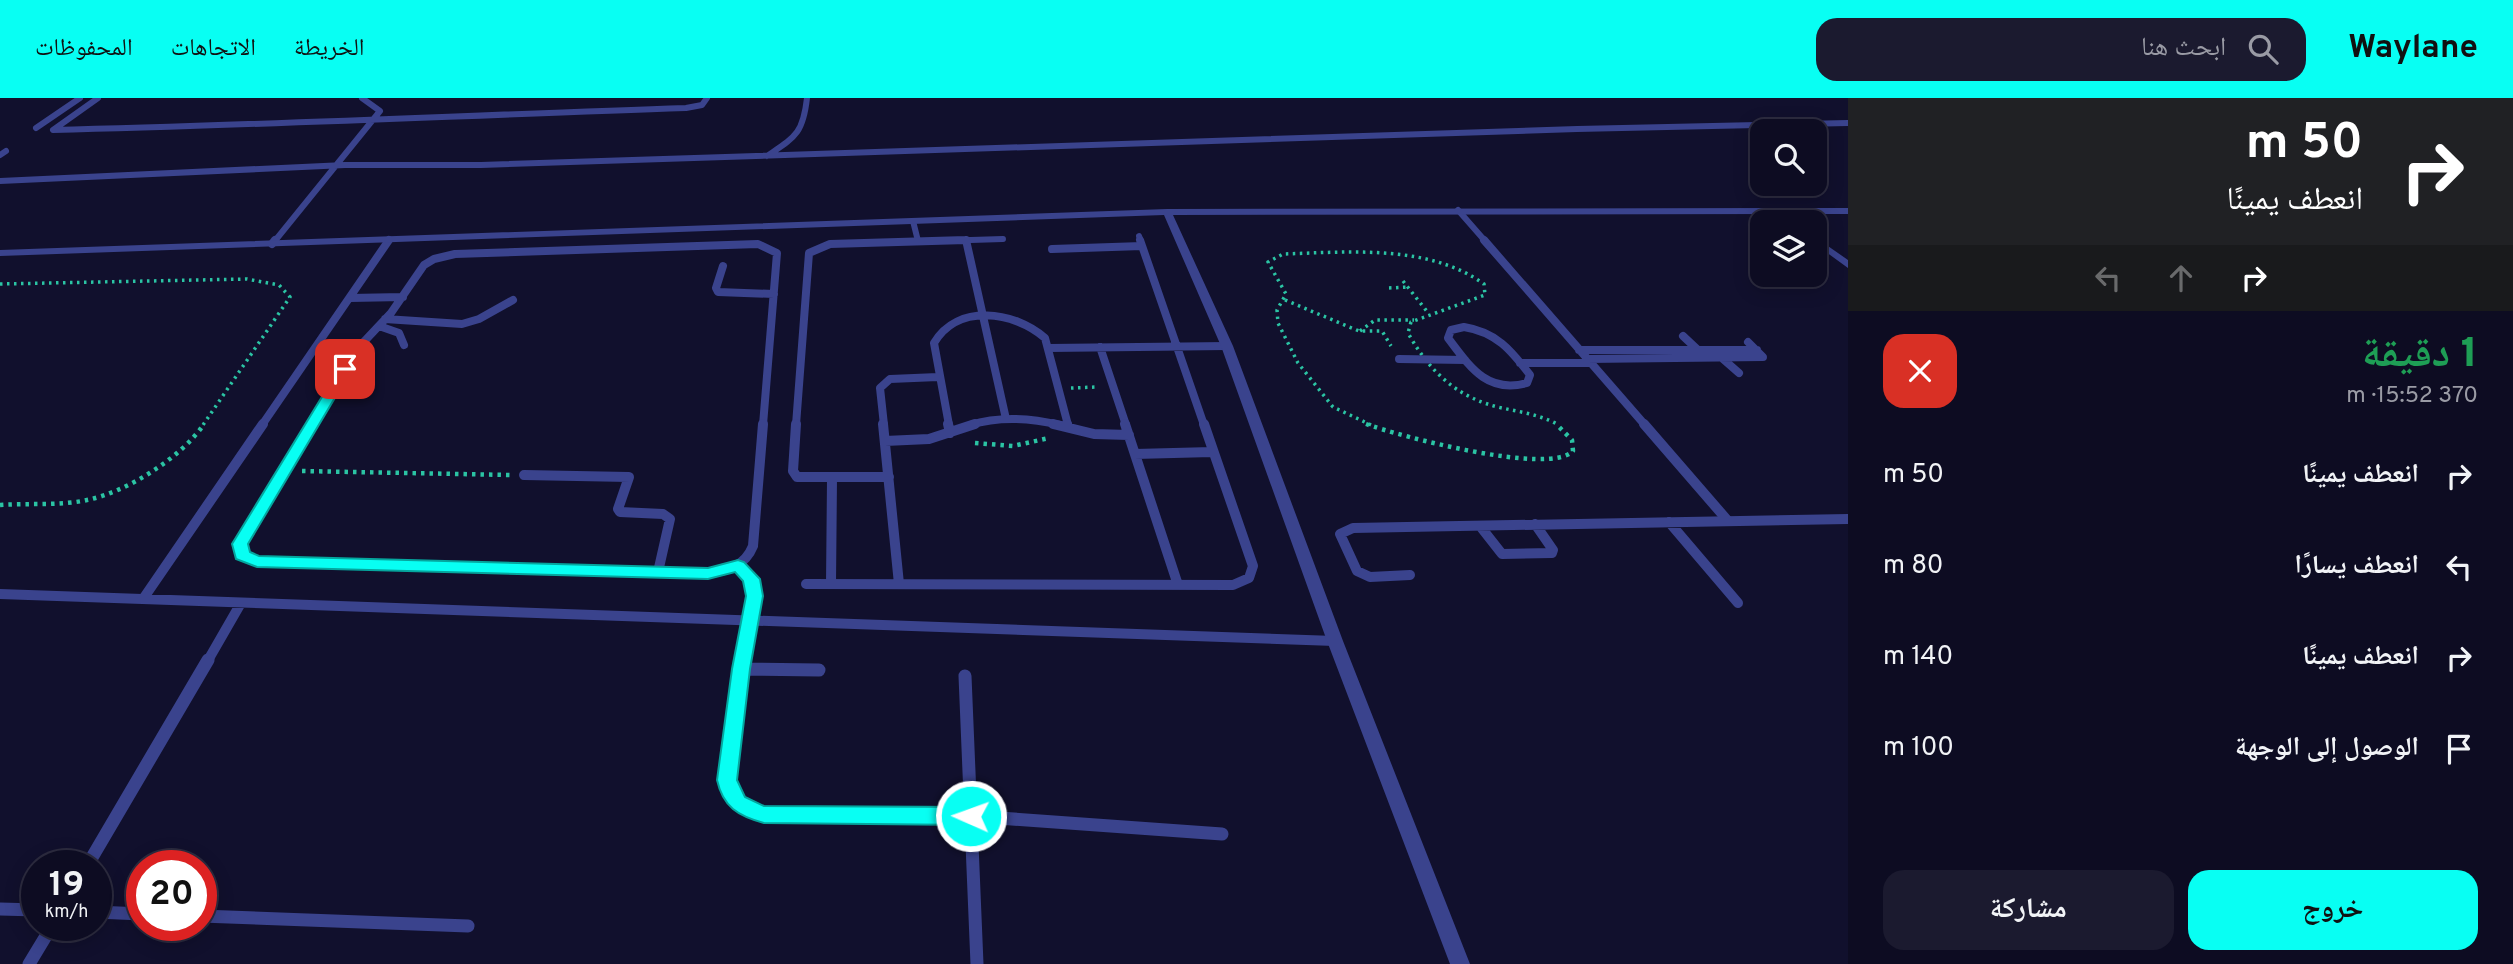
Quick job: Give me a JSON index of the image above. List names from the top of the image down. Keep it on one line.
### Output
{"page":{"header":"Waylane","search":"ابحث هنا","nav":["الخريطة","الاتجاهات","المحفوظات"],"turn":["50 m","انعطف يمينًا"],"heading":["1 دقيقة","370 m · 15:52"],"list":[{"name":"انعطف يمينًا","value":"50 m"},{"name":"انعطف يسارًا","value":"80 m"},{"name":"انعطف يمينًا","value":"140 m"},{"name":"الوصول إلى الوجهة","value":"100 m"}],"speed":"19 km/h","limit":"20","buttons":["خروج","مشاركة"]}}
